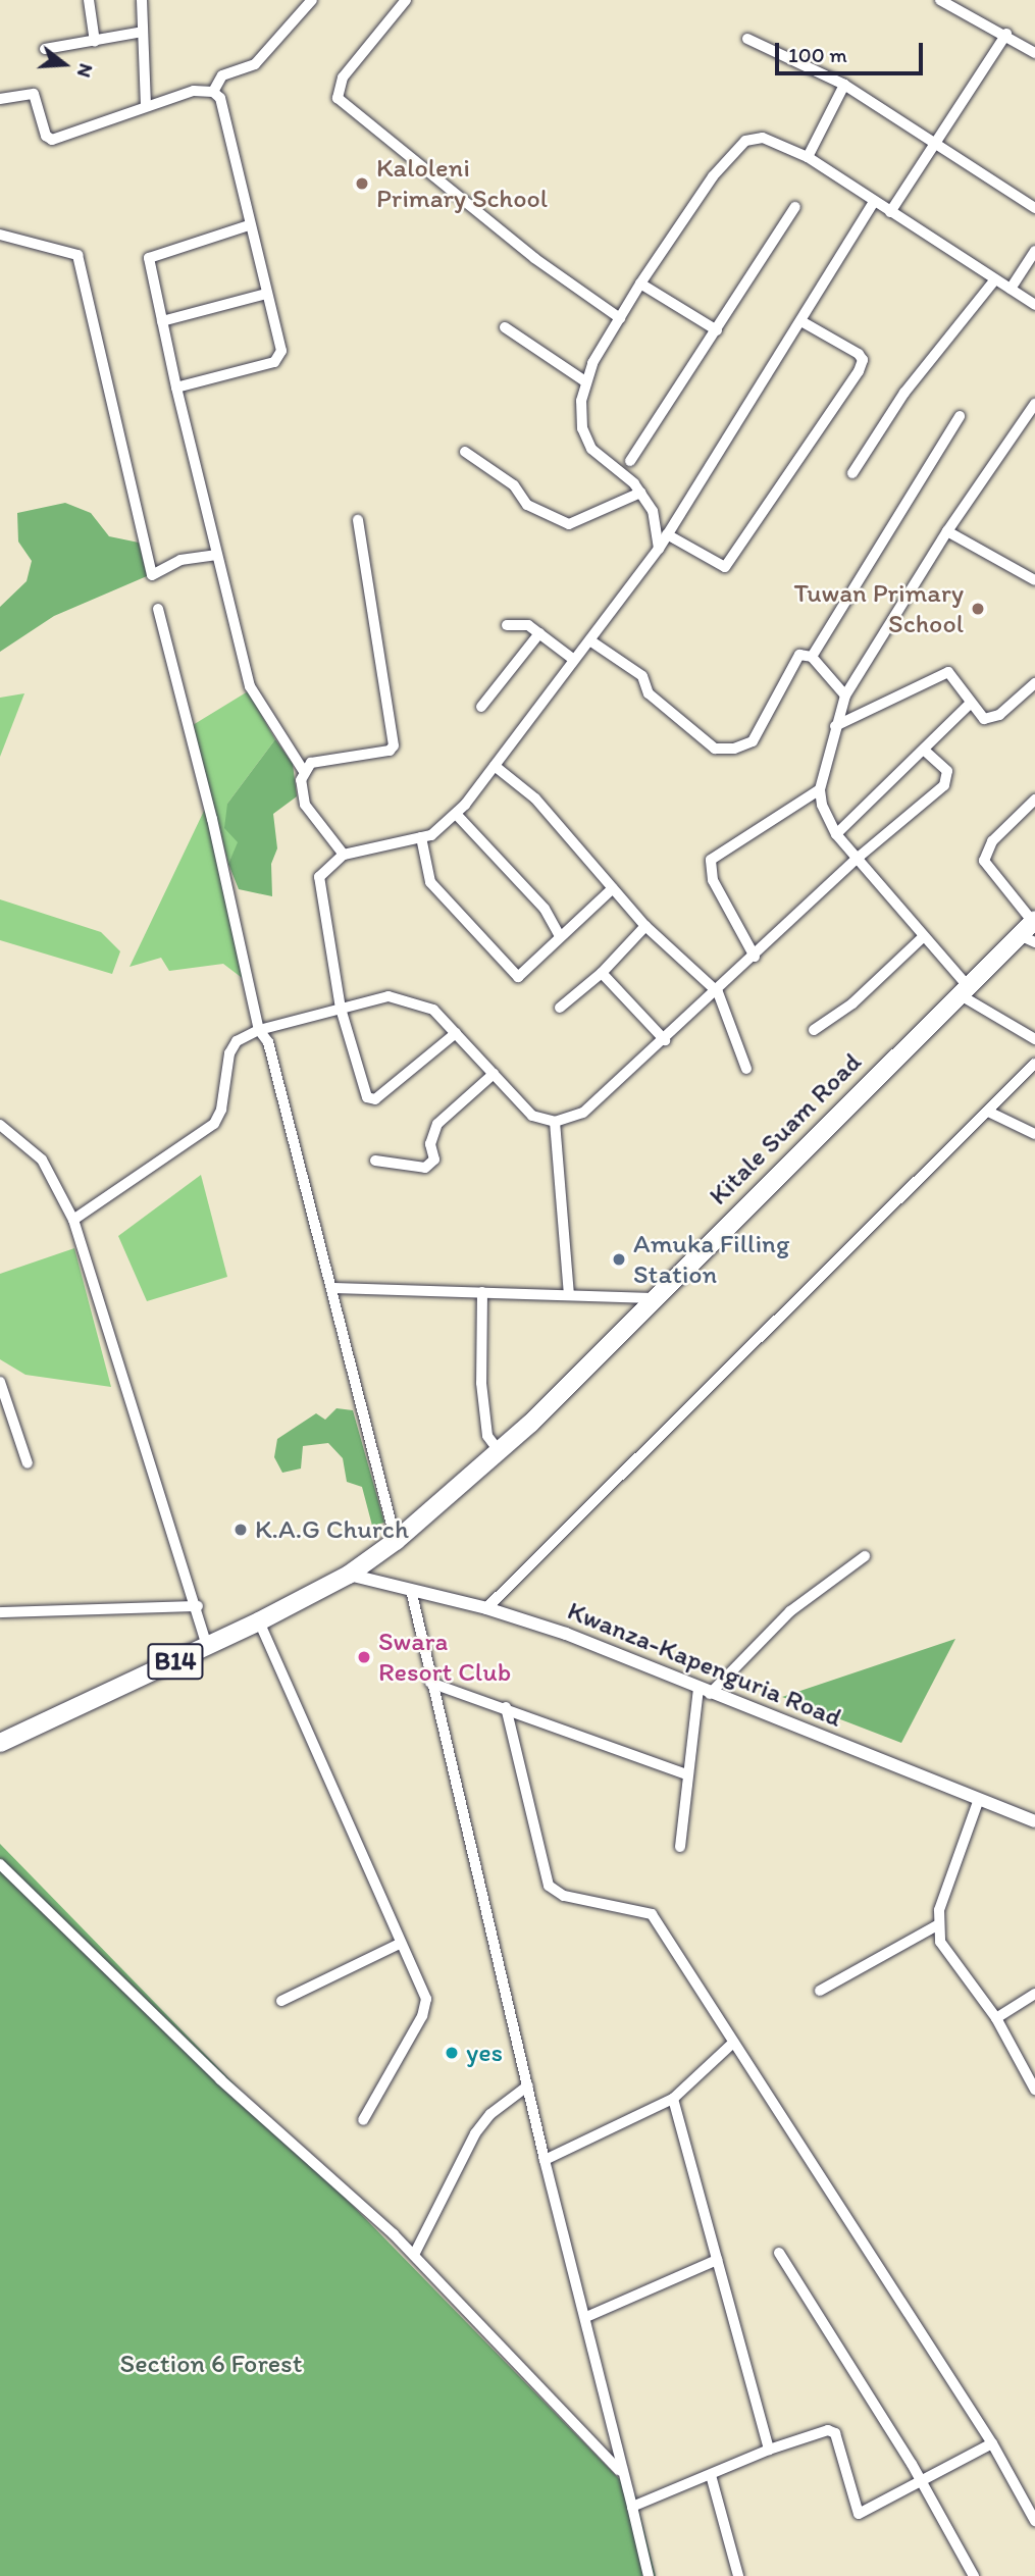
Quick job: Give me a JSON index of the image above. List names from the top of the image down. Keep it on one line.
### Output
{"streets":{"highway":["Kitale Suam Road","B14"],"street":["Kwanza-Kapenguria Road"]},"crossings":[["Kitale Suam Road","B14"],["Kitale Suam Road","Kwanza-Kapenguria Road"],["B14","Kwanza-Kapenguria Road"]],"parks":["Section 6 Forest"],"places":["Kaloleni Primary School","Tuwan Primary School","Amuka Filling Station","K.A.G Church","Swara Resort Club","yes"],"scale_bar":"100 m","north":"right"}
